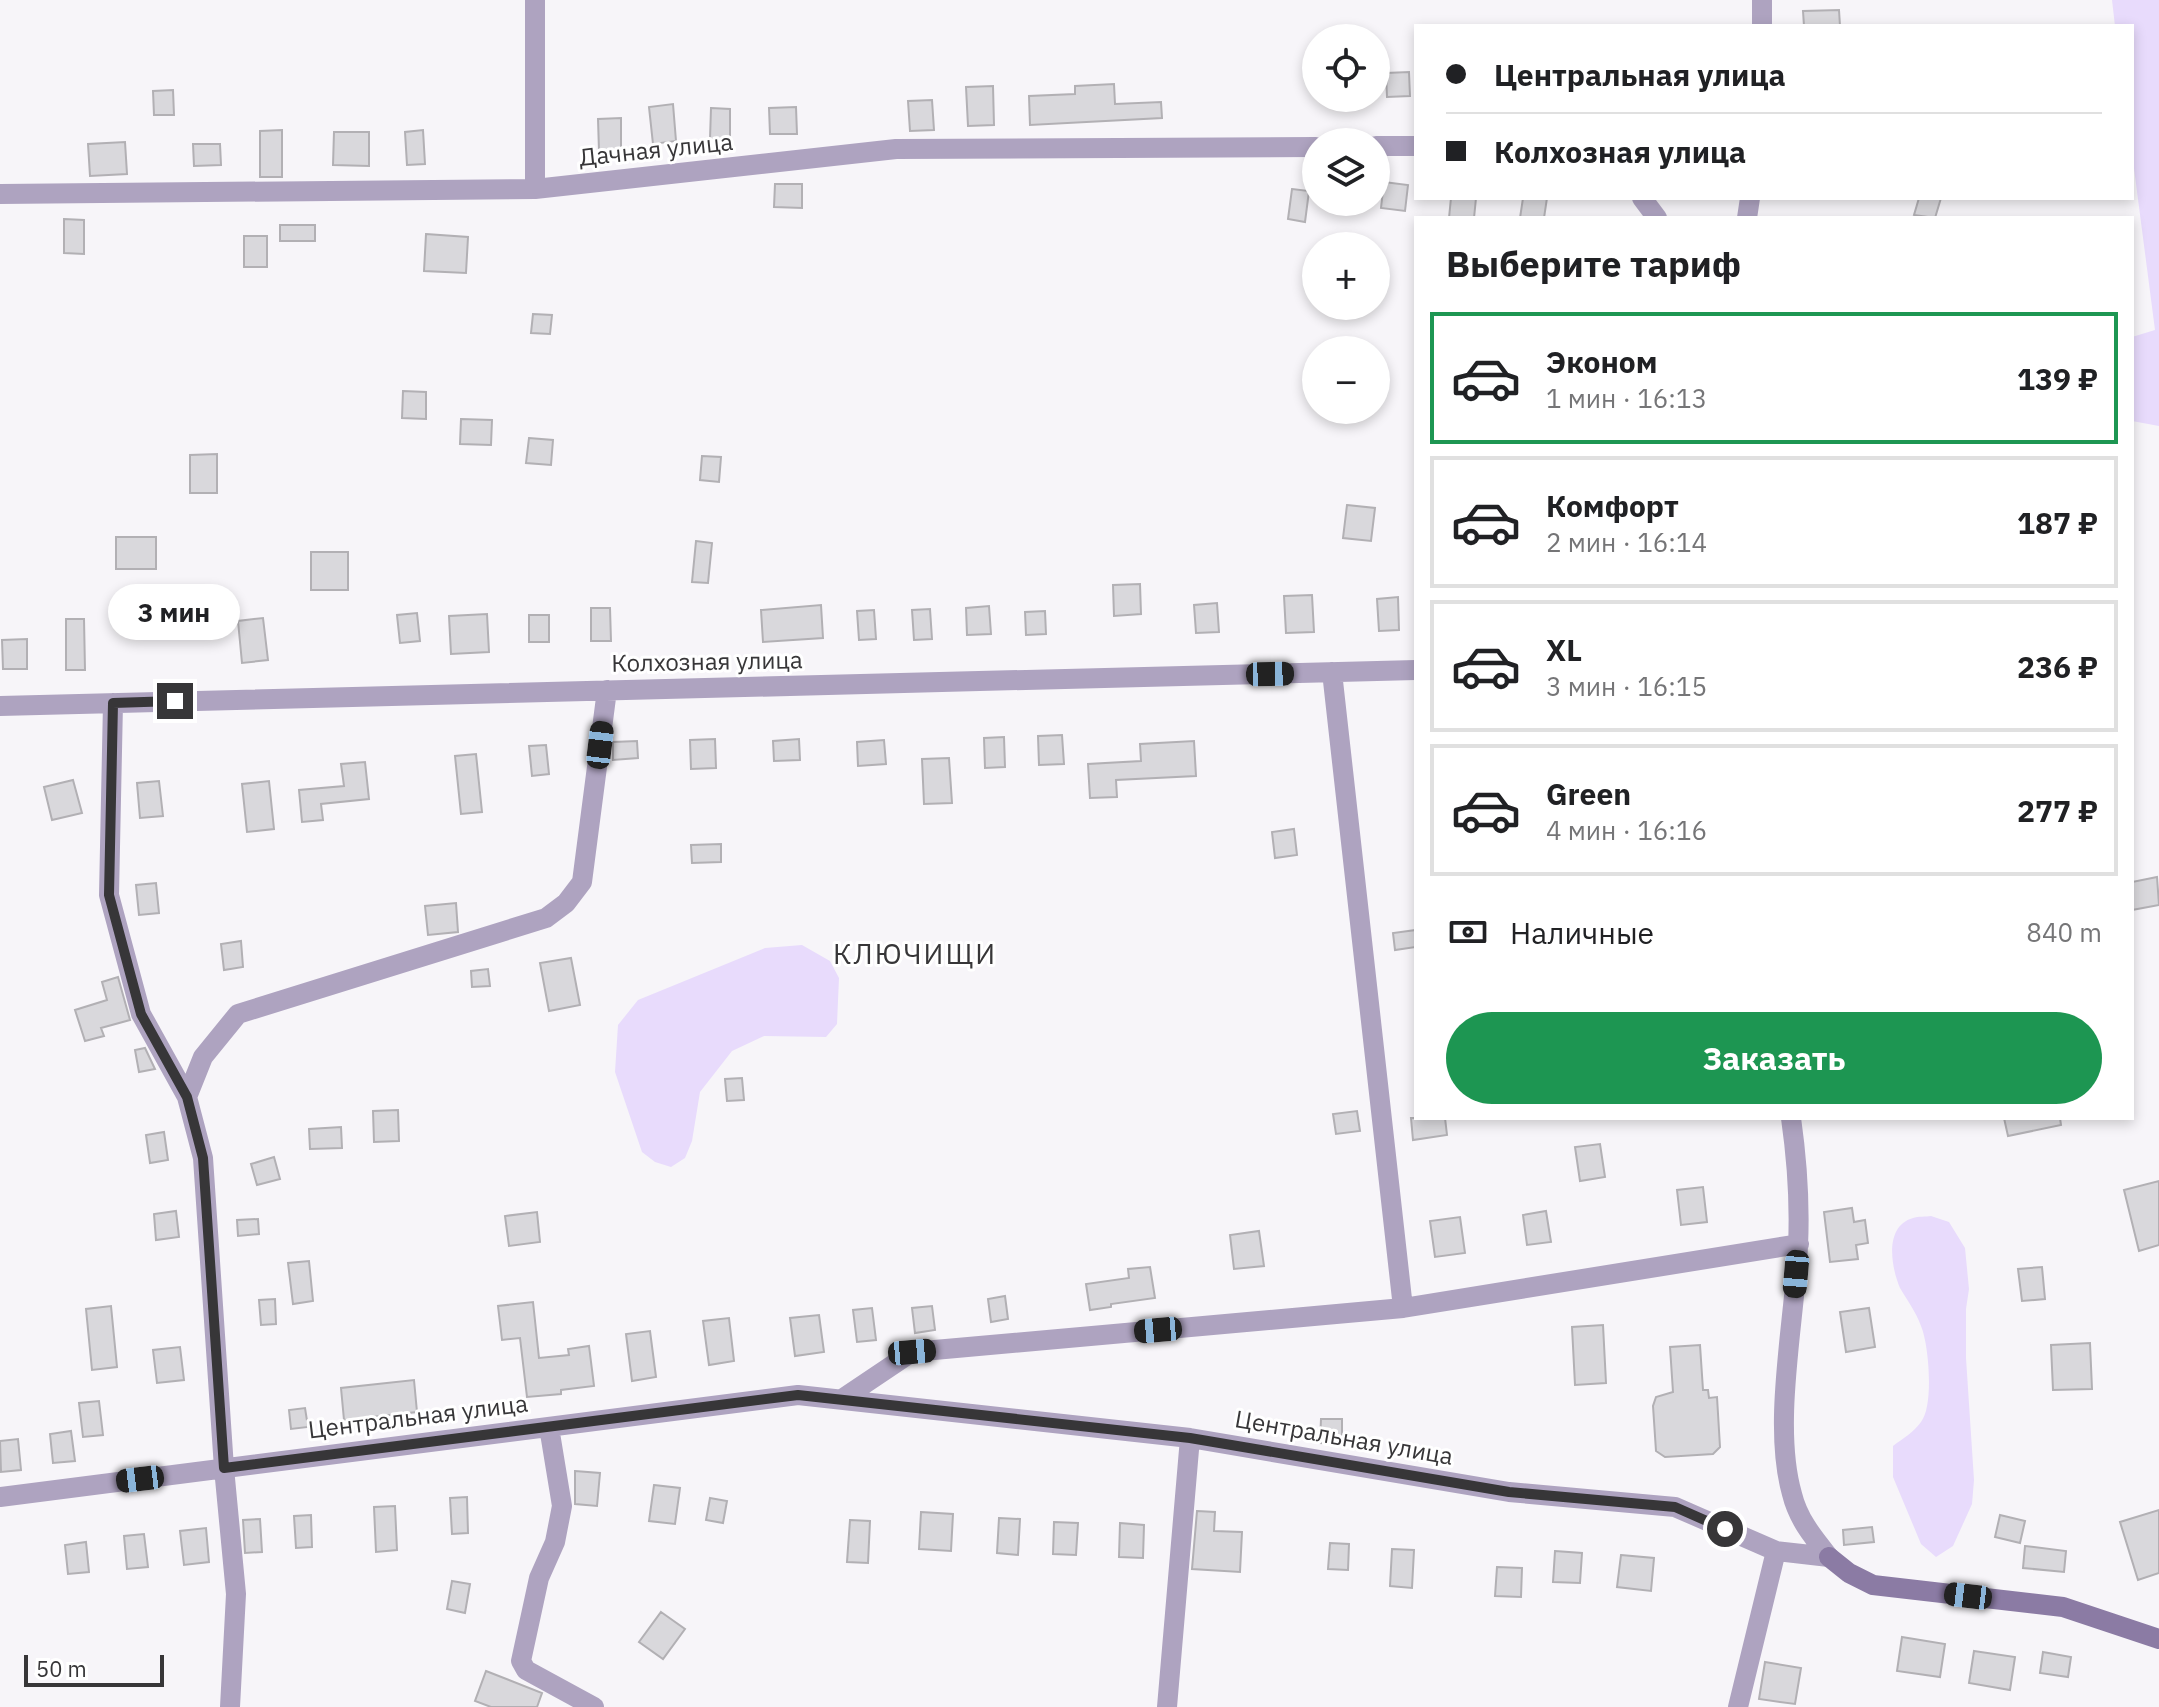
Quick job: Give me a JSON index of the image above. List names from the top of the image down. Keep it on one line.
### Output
{"streets":{"street":["Дачная улица","Колхозная улица","Центральная улица"]},"districts":["КЛЮЧИЩИ"],"scale_bar":"50 m","page":{"map_buttons":["+","−"],"banner":["Центральная улица","Колхозная улица"],"heading":"Выберите тариф","list":[{"name":"Эконом","note":"1 мин · 16:13","value":"139 ₽"},{"name":"Комфорт","note":"2 мин · 16:14","value":"187 ₽"},{"name":"XL","note":"3 мин · 16:15","value":"236 ₽"},{"name":"Green","note":"4 мин · 16:16","value":"277 ₽"}],"bubble":"3 мин","pay":["Наличные","840 m"],"buttons":"Заказать","scale":"50 m"}}
